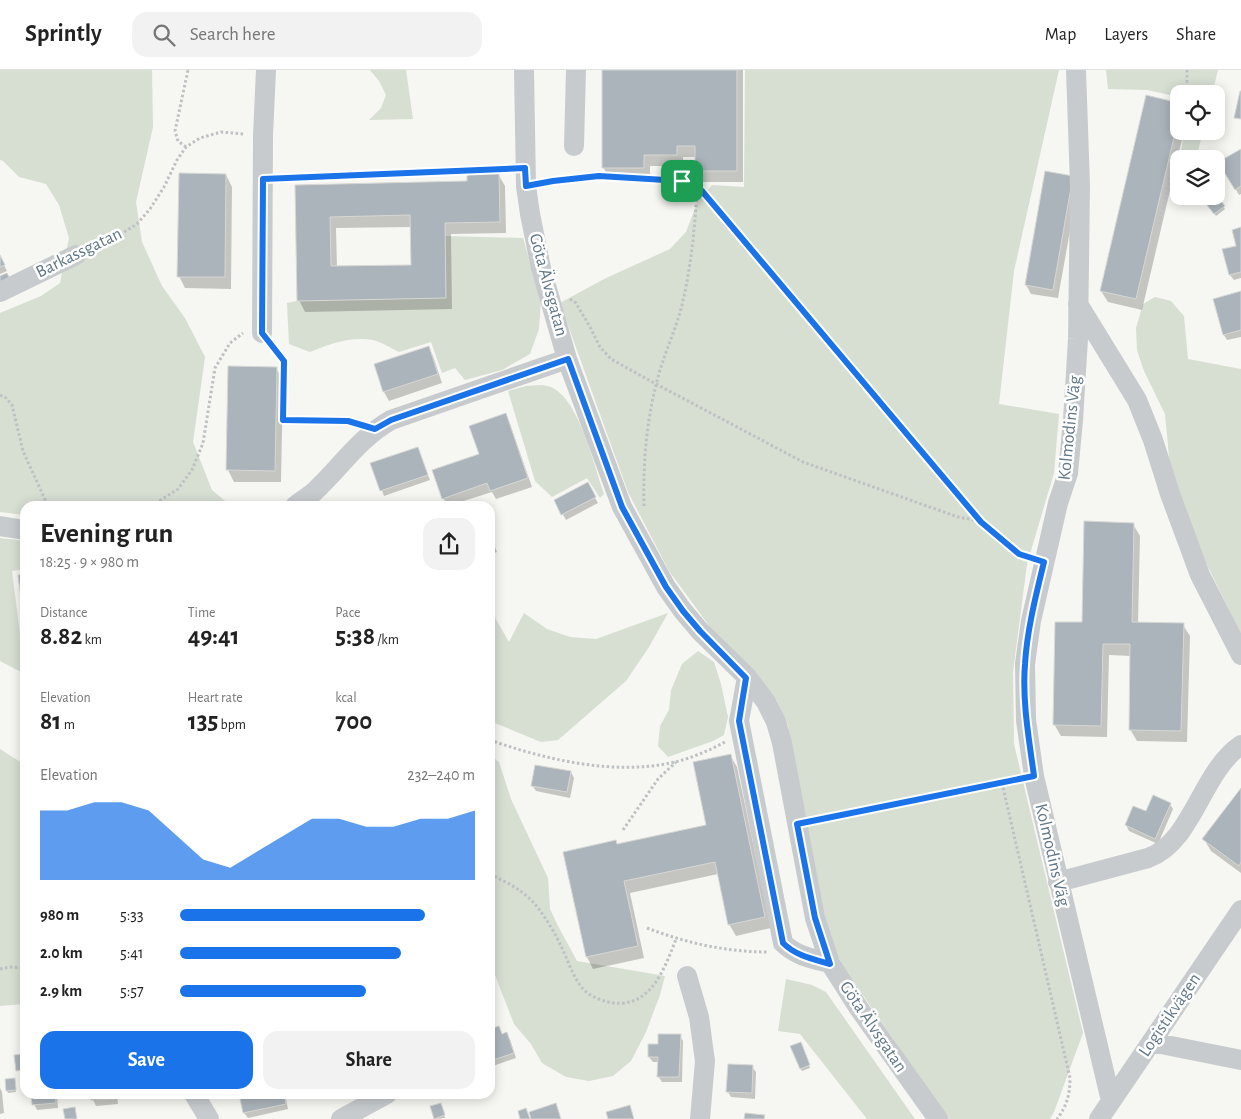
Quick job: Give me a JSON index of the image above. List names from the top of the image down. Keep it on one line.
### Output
{"streets":{"street":["Barkassgatan","Göta Älvsgatan","Kolmodins Väg","Logistikvägen"]},"crossings":[["Kolmodins Väg","Logistikvägen"]],"page":{"header":"Sprintly","search":"Search here","nav":["Map","Layers","Share"],"heading":["Evening run","18:25 · 9 × 980 m"],"stats":[["Distance","8.82 km"],["Time","49:41"],["Pace","5:38 /km"],["Elevation","81 m"],["Heart rate","135 bpm"],["kcal","700"]],"chart":["Elevation","232–240 m"],"list":[{"name":"980 m","note":"5:33"},{"name":"2.0 km","note":"5:41"},{"name":"2.9 km","note":"5:57"}],"buttons":["Save","Share"]}}
